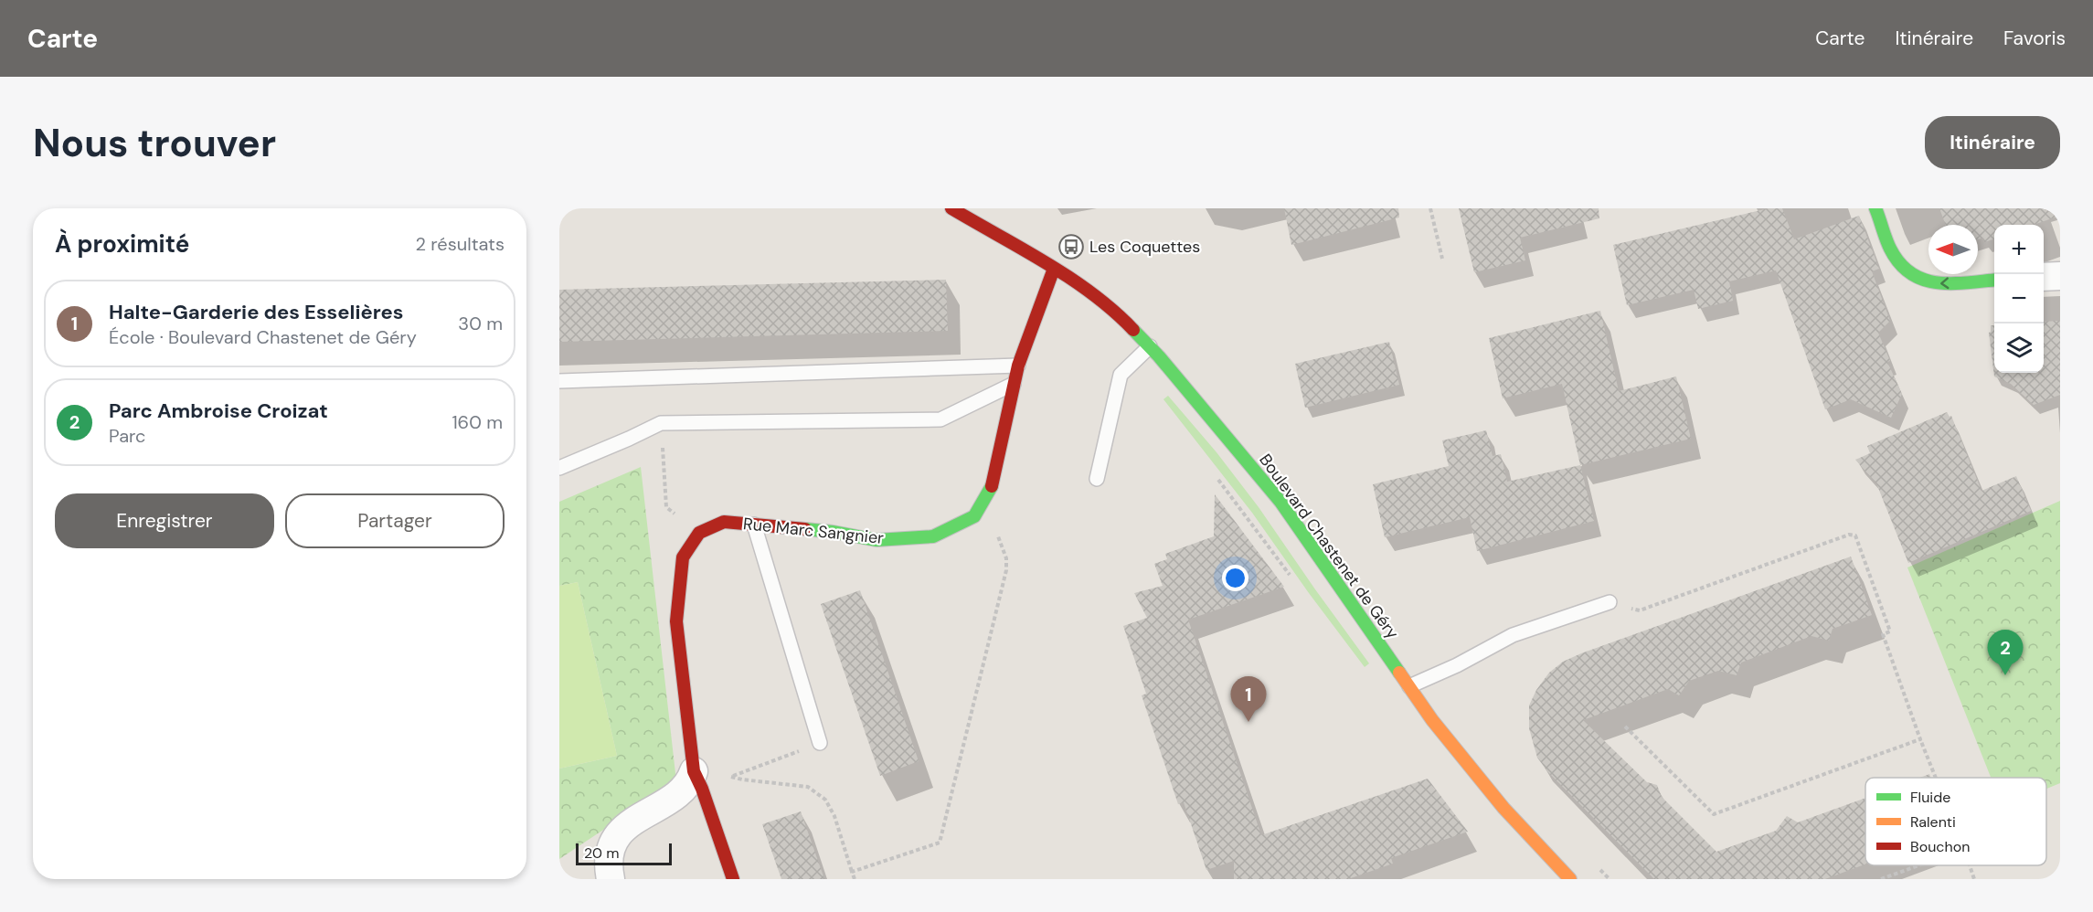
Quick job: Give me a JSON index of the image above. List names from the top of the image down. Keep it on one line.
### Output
{"streets":{"street":["Rue Marc Sangnier","Boulevard Chastenet de Géry"]},"crossings":[["Rue Marc Sangnier","Boulevard Chastenet de Géry"]],"places":{"bus stop":["Les Coquettes"]},"legend":["Fluide","Ralenti","Bouchon"],"scale_bar":"20 m","north":"left","page":{"header":"Carte","nav":["Carte","Itinéraire","Favoris"],"buttons":["Itinéraire",["Enregistrer","Partager"]],"title":"Nous trouver","heading":["À proximité","2 résultats"],"map_buttons":["+","−"],"list":[{"mark":"1","name":"Halte-Garderie des Esselières","note":"École · Boulevard Chastenet de Géry","value":"30 m"},{"mark":"2","name":"Parc Ambroise Croizat","note":"Parc","value":"160 m"}],"pins":["2","1"],"scale":"20 m"}}
